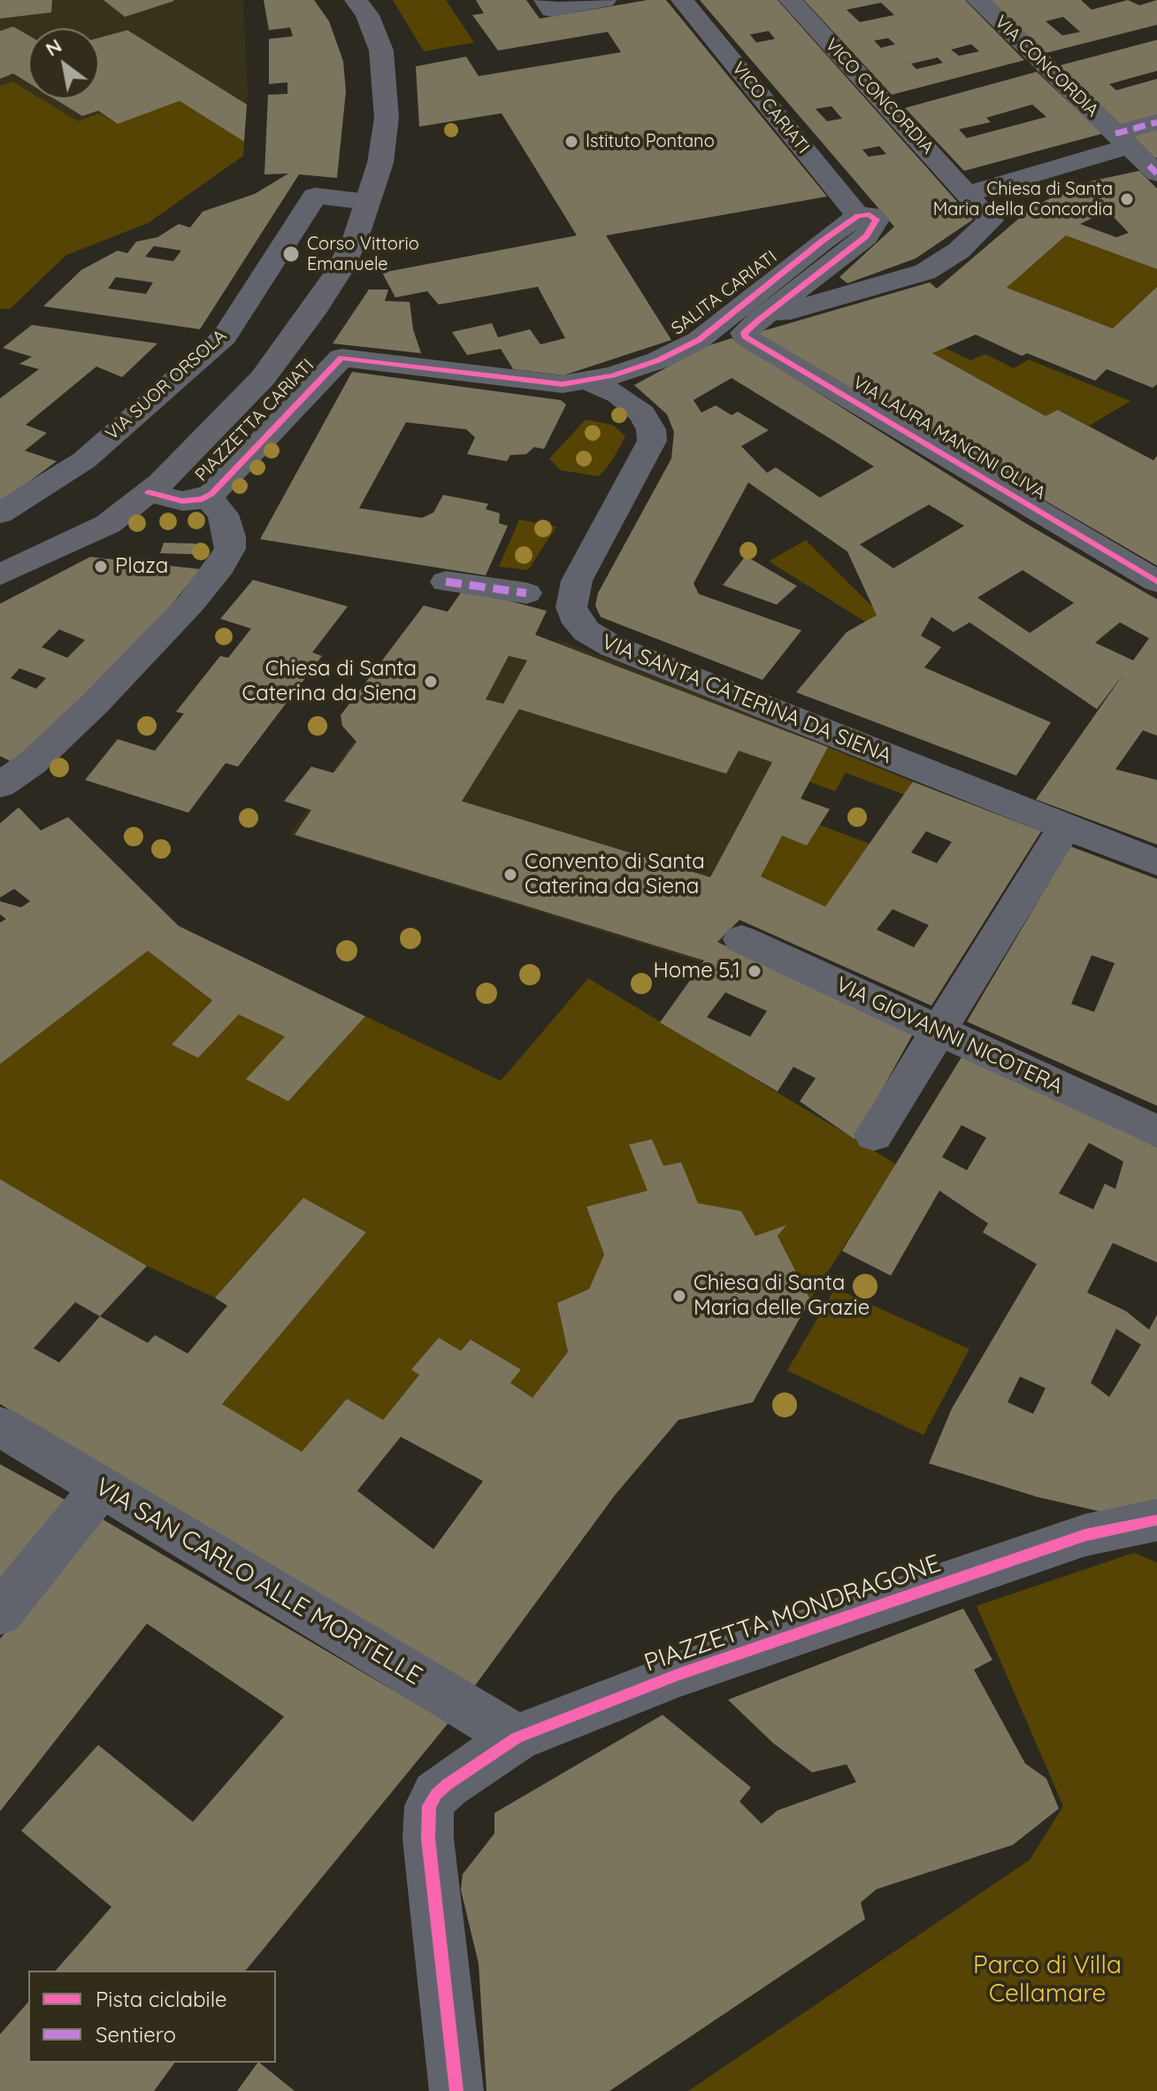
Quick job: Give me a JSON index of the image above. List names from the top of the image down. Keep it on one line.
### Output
{"streets":{"street":["VIA CONCORDIA","VICO CONCORDIA","VICO CARIATI","SALITA CARIATI","VIA SUOR ORSOLA","PIAZZETTA CARIATI","VIA LAURA MANCINI OLIVA","VIA SANTA CATERINA DA SIENA","VIA GIOVANNI NICOTERA","VIA SAN CARLO ALLE MORTELLE","PIAZZETTA MONDRAGONE"]},"crossings":[["VICO CONCORDIA","SALITA CARIATI"],["VICO CARIATI","SALITA CARIATI"],["SALITA CARIATI","PIAZZETTA CARIATI"],["SALITA CARIATI","VIA LAURA MANCINI OLIVA"],["SALITA CARIATI","VIA SANTA CATERINA DA SIENA"],["VIA SAN CARLO ALLE MORTELLE","PIAZZETTA MONDRAGONE"]],"parks":["Parco di Villa Cellamare"],"places":["Istituto Pontano","Chiesa di Santa Maria della Concordia","Corso Vittorio Emanuele","Plaza","Chiesa di Santa Caterina da Siena","Convento di Santa Caterina da Siena","Home 5.1","Chiesa di Santa Maria delle Grazie"],"legend":["Pista ciclabile","Sentiero"],"north":"top left"}
